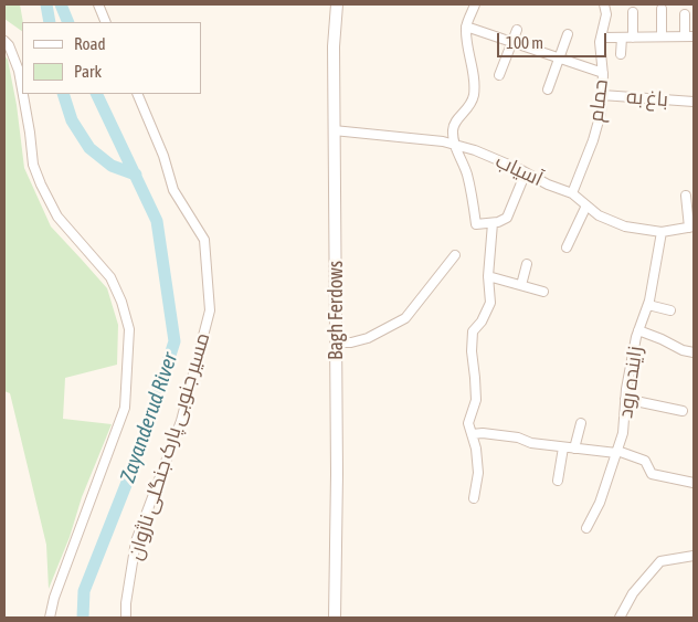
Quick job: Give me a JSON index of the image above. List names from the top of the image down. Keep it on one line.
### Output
{"streets":{"street":["باغ به","حمام","آسیاب","Bagh Ferdows","زاینده رود","مسیر جنوبی پارک جنگلی ناژوان"]},"crossings":[["باغ به","حمام"],["حمام","آسیاب"],["آسیاب","Bagh Ferdows"],["آسیاب","زاینده رود"]],"water":["Zayanderud River"],"legend":["Road","Park"],"scale_bar":"100 m"}
